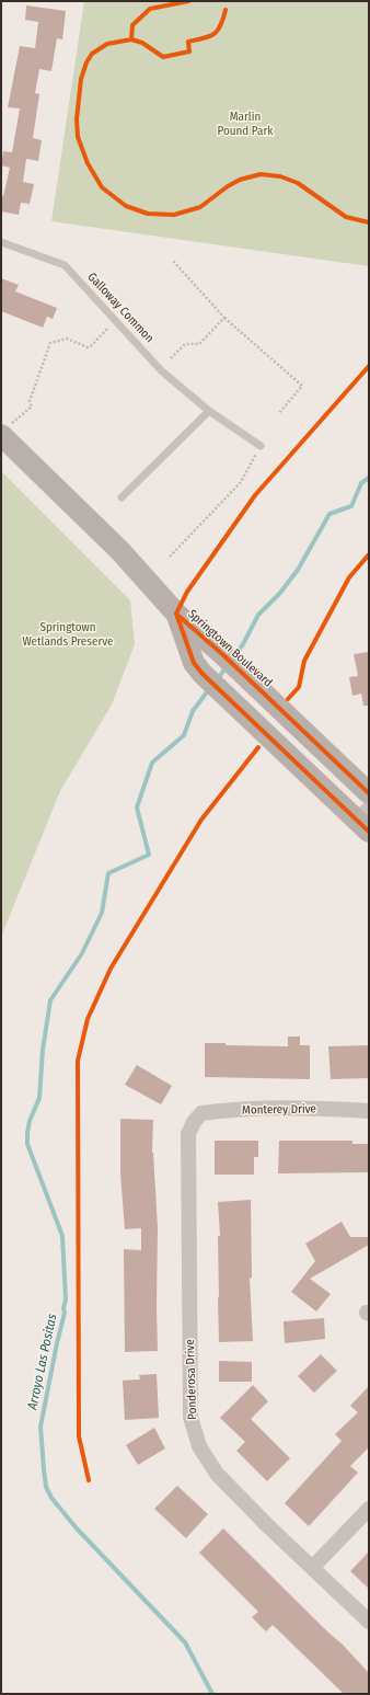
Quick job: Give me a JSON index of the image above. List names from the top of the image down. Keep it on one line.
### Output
{"streets":{"street":["Springtown Boulevard","Monterey Drive","Ponderosa Drive"],"lane":["Galloway Common"]},"crossings":[["Monterey Drive","Ponderosa Drive"]],"water":["Arroyo Las Positas"],"parks":["Marlin Pound Park","Springtown Wetlands Preserve"]}
